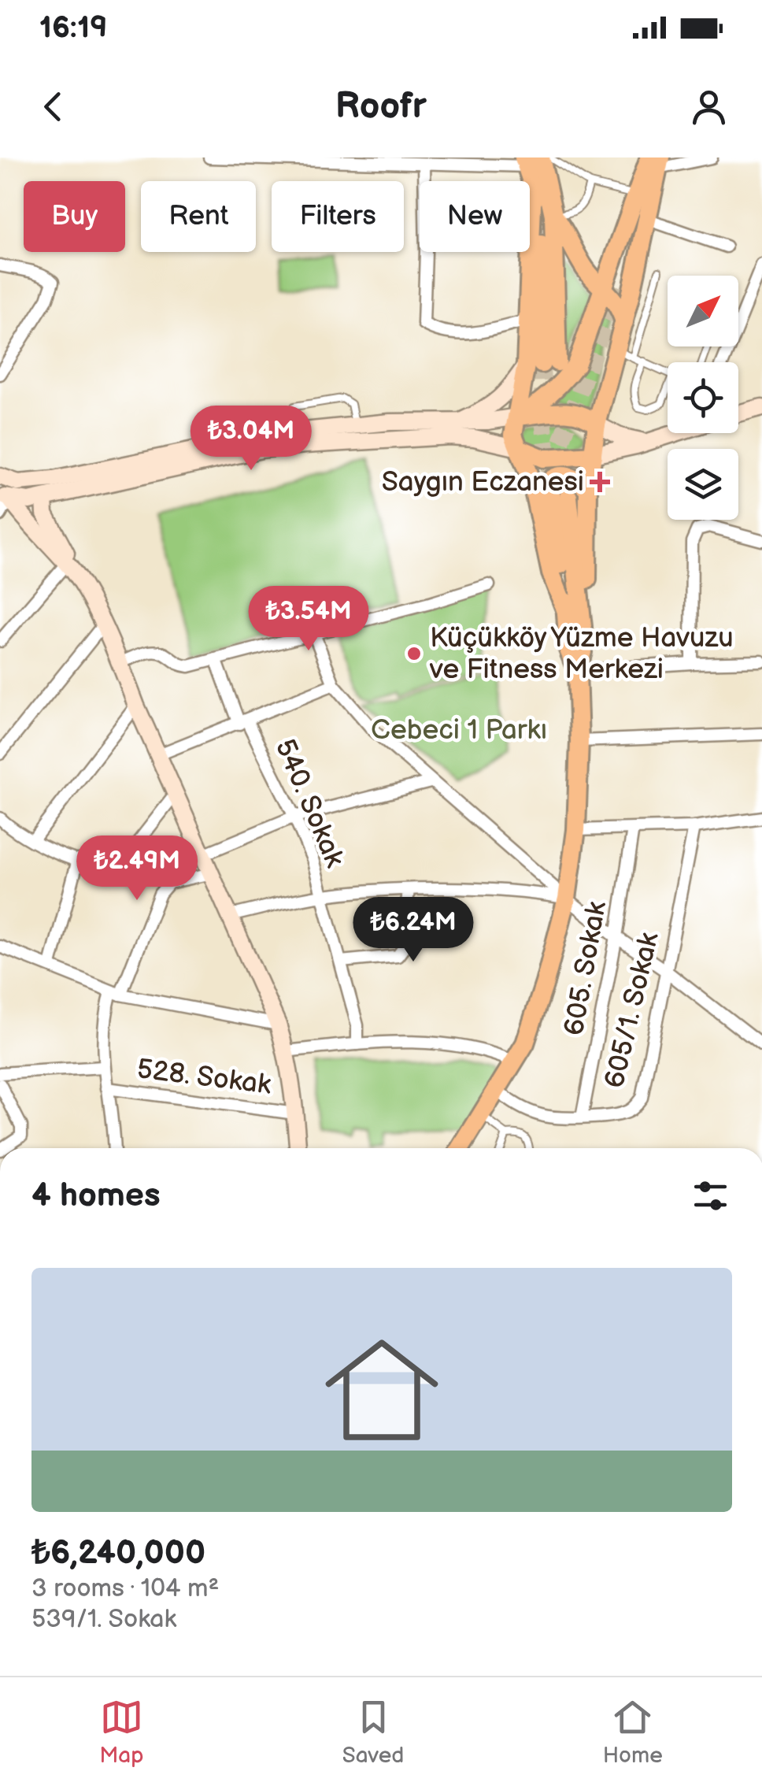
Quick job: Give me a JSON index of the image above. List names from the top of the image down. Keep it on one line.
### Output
{"streets":{"street":["540. Sokak","605. Sokak","605/1. Sokak","528. Sokak"]},"crossings":[["605. Sokak","605/1. Sokak"]],"parks":["Cebeci 1 Parkı"],"places":{"health":["Saygın Eczanesi"],"other":["Küçükköy Yüzme Havuzu ve Fitness Merkezi"]},"north":"top right","page":{"status":"16:19","header":"Roofr","chip":["Buy","Rent","Filters","New"],"price":["₺3.04M","₺3.54M","₺2.49M","₺6.24M"],"heading":"4 homes","list":[{"name":"₺6,240,000","note":"3 rooms · 104 m² · 539/1. Sokak"}],"tabs":["Map","Saved","Home"]}}
